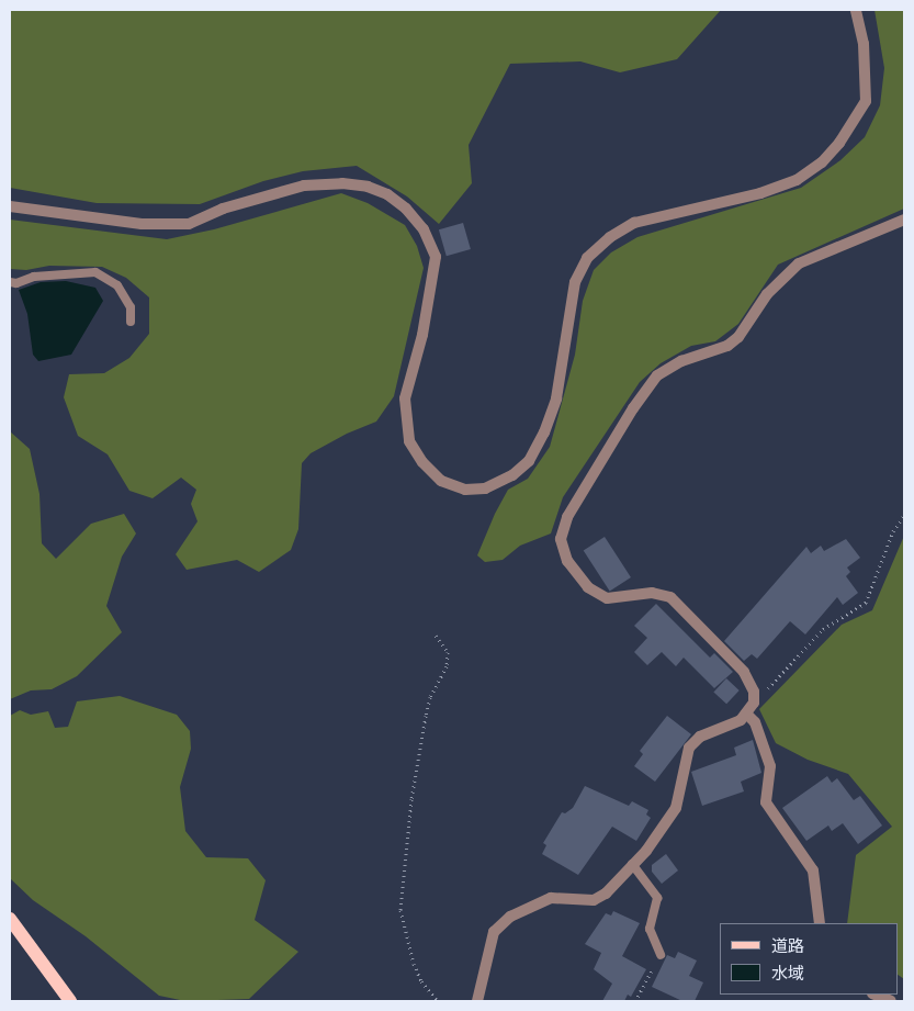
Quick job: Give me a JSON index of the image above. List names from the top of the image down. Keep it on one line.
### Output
{"legend":["道路","水域"]}
